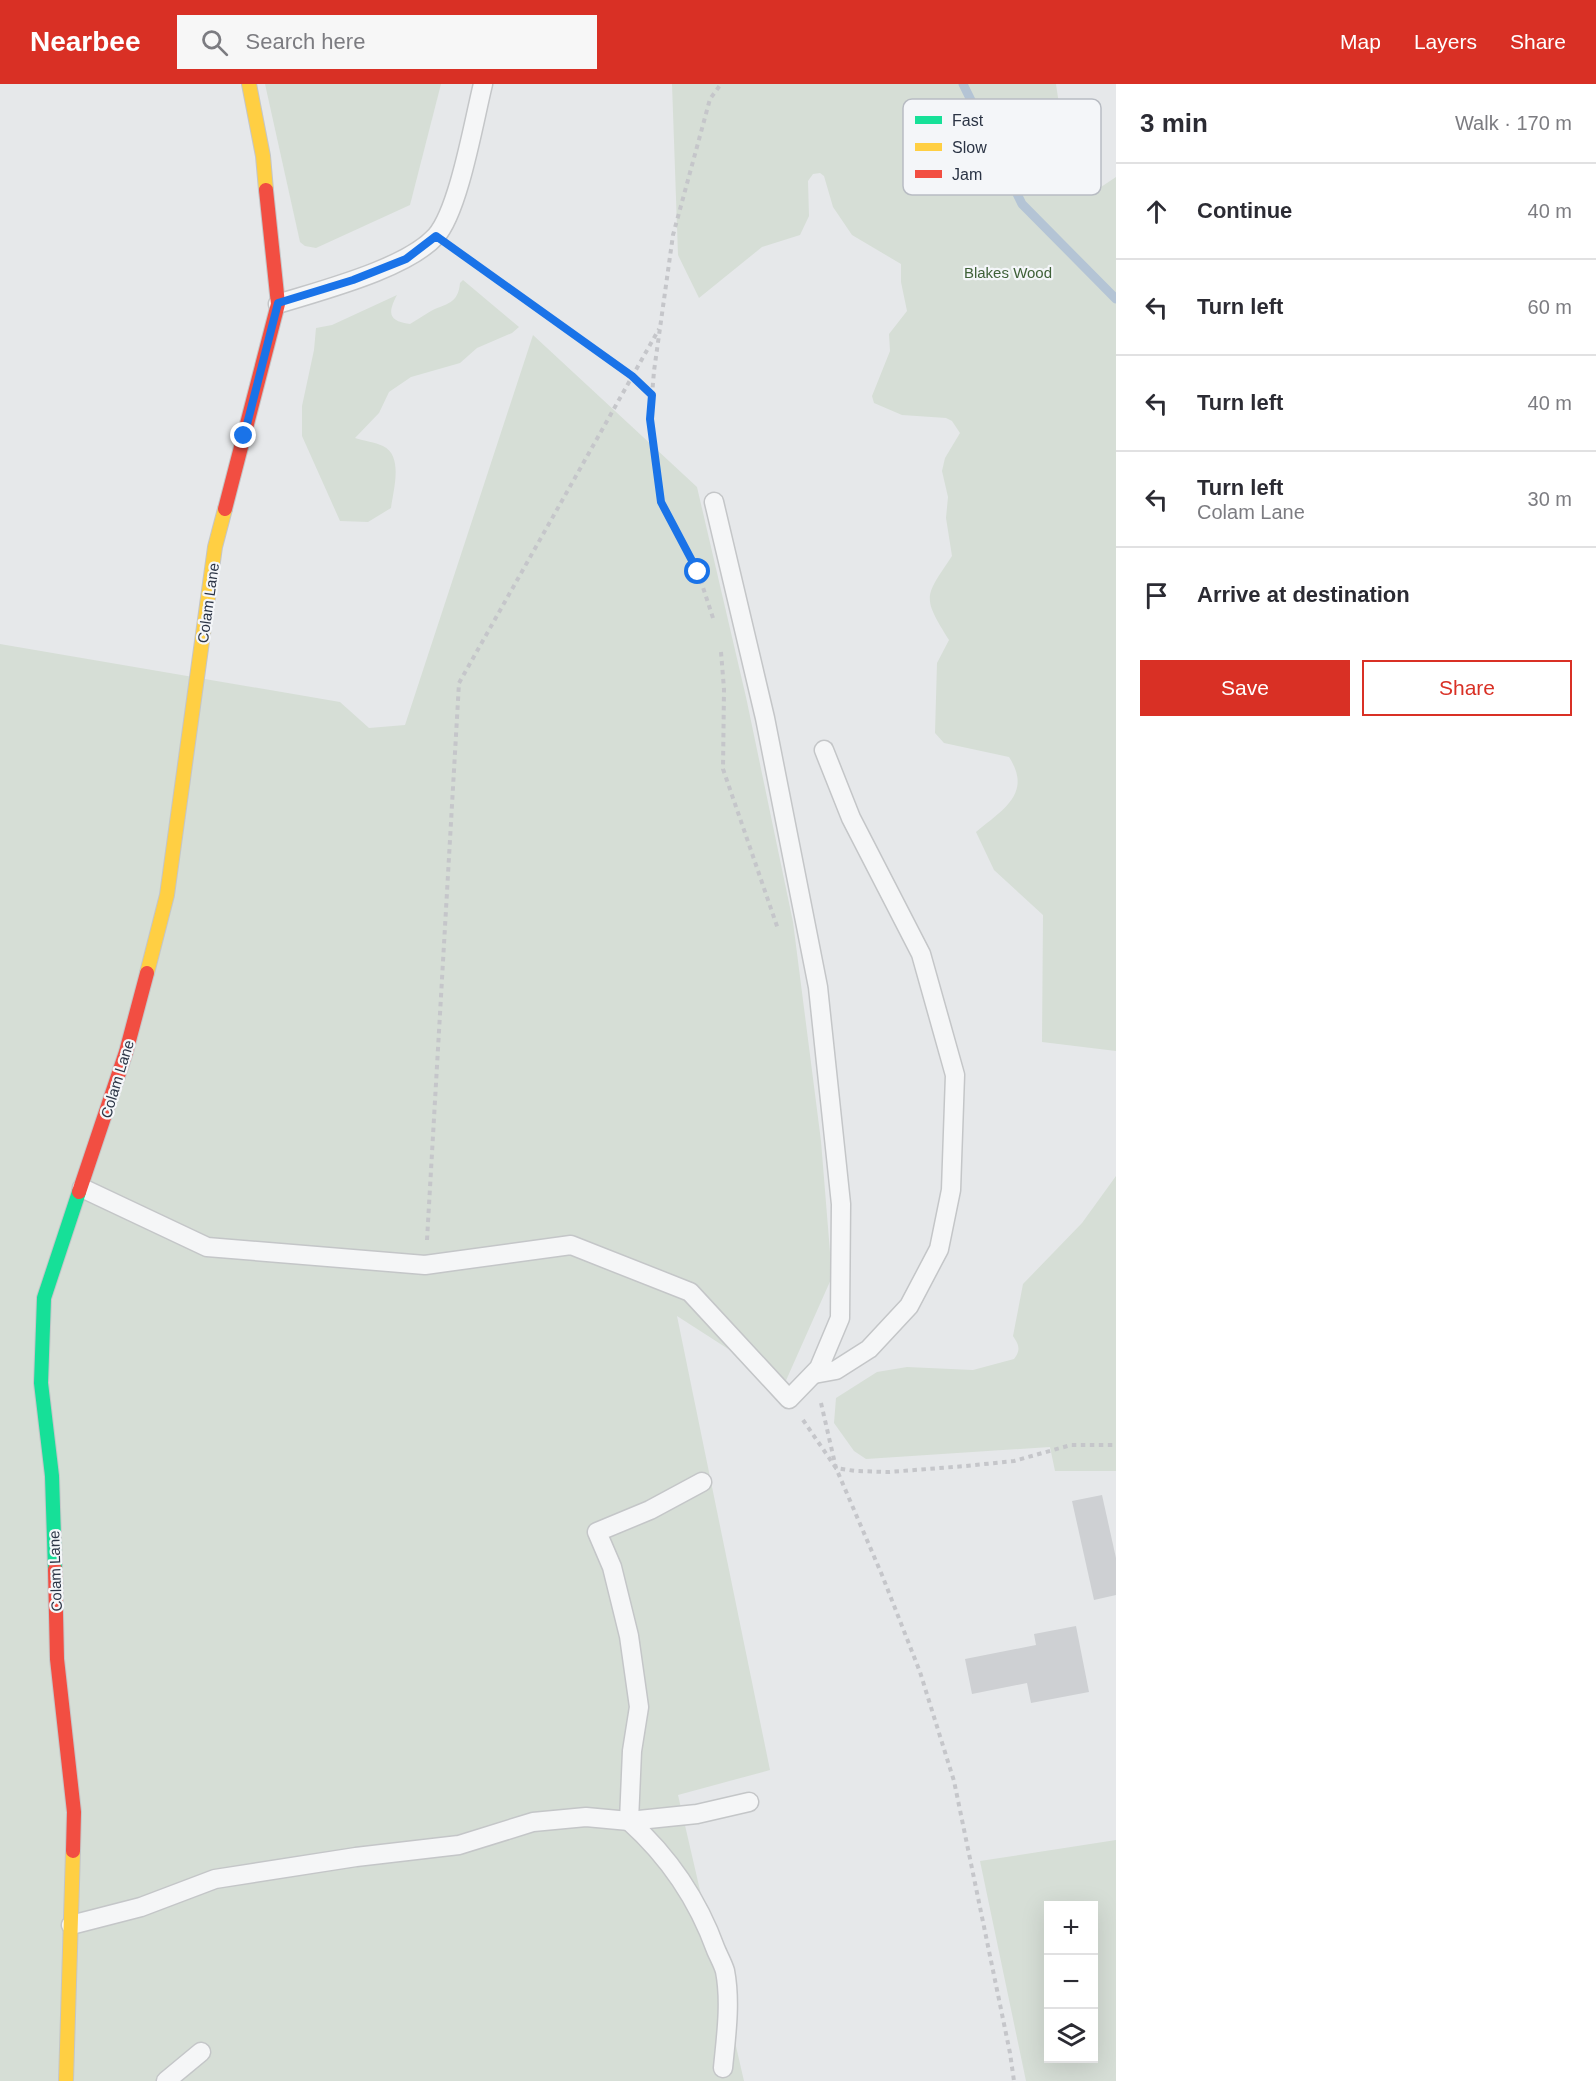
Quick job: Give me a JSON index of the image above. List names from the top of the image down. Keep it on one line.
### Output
{"streets":{"street":["Colam Lane"]},"parks":["Blakes Wood"],"legend":["Fast","Slow","Jam"],"page":{"header":"Nearbee","search":"Search here","nav":["Map","Layers","Share"],"heading":["3 min","Walk · 170 m"],"list":[["Continue","40 m"],["Turn left","60 m"],["Turn left","40 m"],["Turn left","Colam Lane","30 m"],"Arrive at destination"],"buttons":["Save","Share"],"map_buttons":["+","−"]}}
